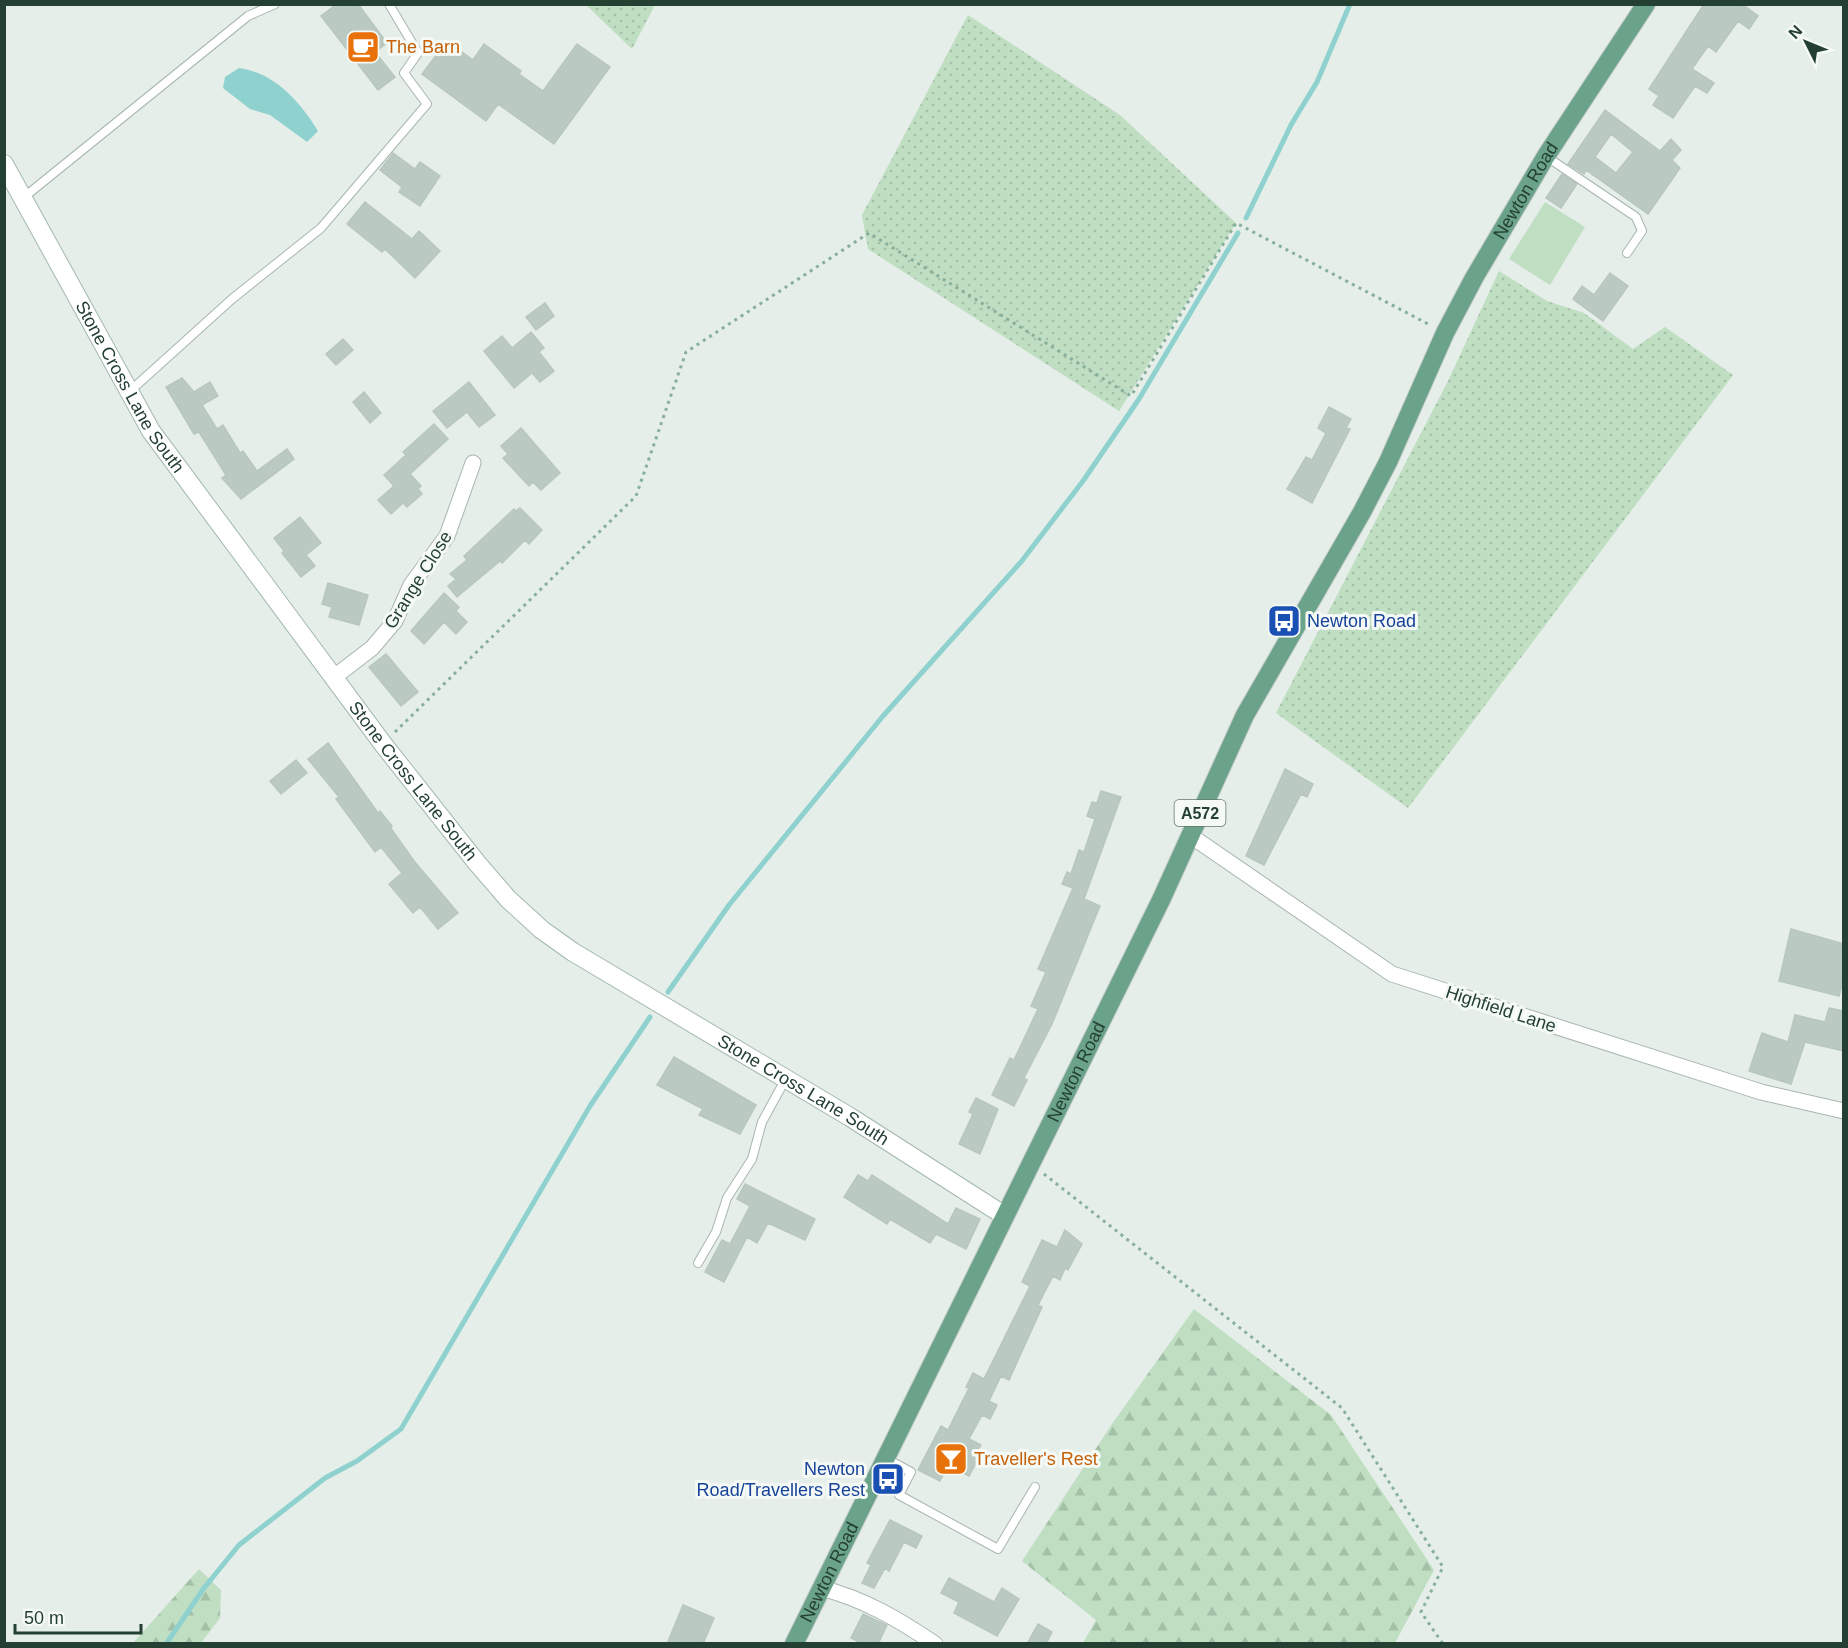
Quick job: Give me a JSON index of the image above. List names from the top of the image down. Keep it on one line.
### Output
{"streets":{"main road":["Newton Road","A572"],"street":["Stone Cross Lane South","Grange Close","Highfield Lane"]},"crossings":[["Newton Road","Stone Cross Lane South"],["Newton Road","Highfield Lane"],["Stone Cross Lane South","Grange Close"]],"places":{"cafe":["The Barn"],"bus stop":["Newton Road","Newton Road/Travellers Rest"],"bar":["Traveller's Rest"]},"scale_bar":"50 m","north":"top left"}
